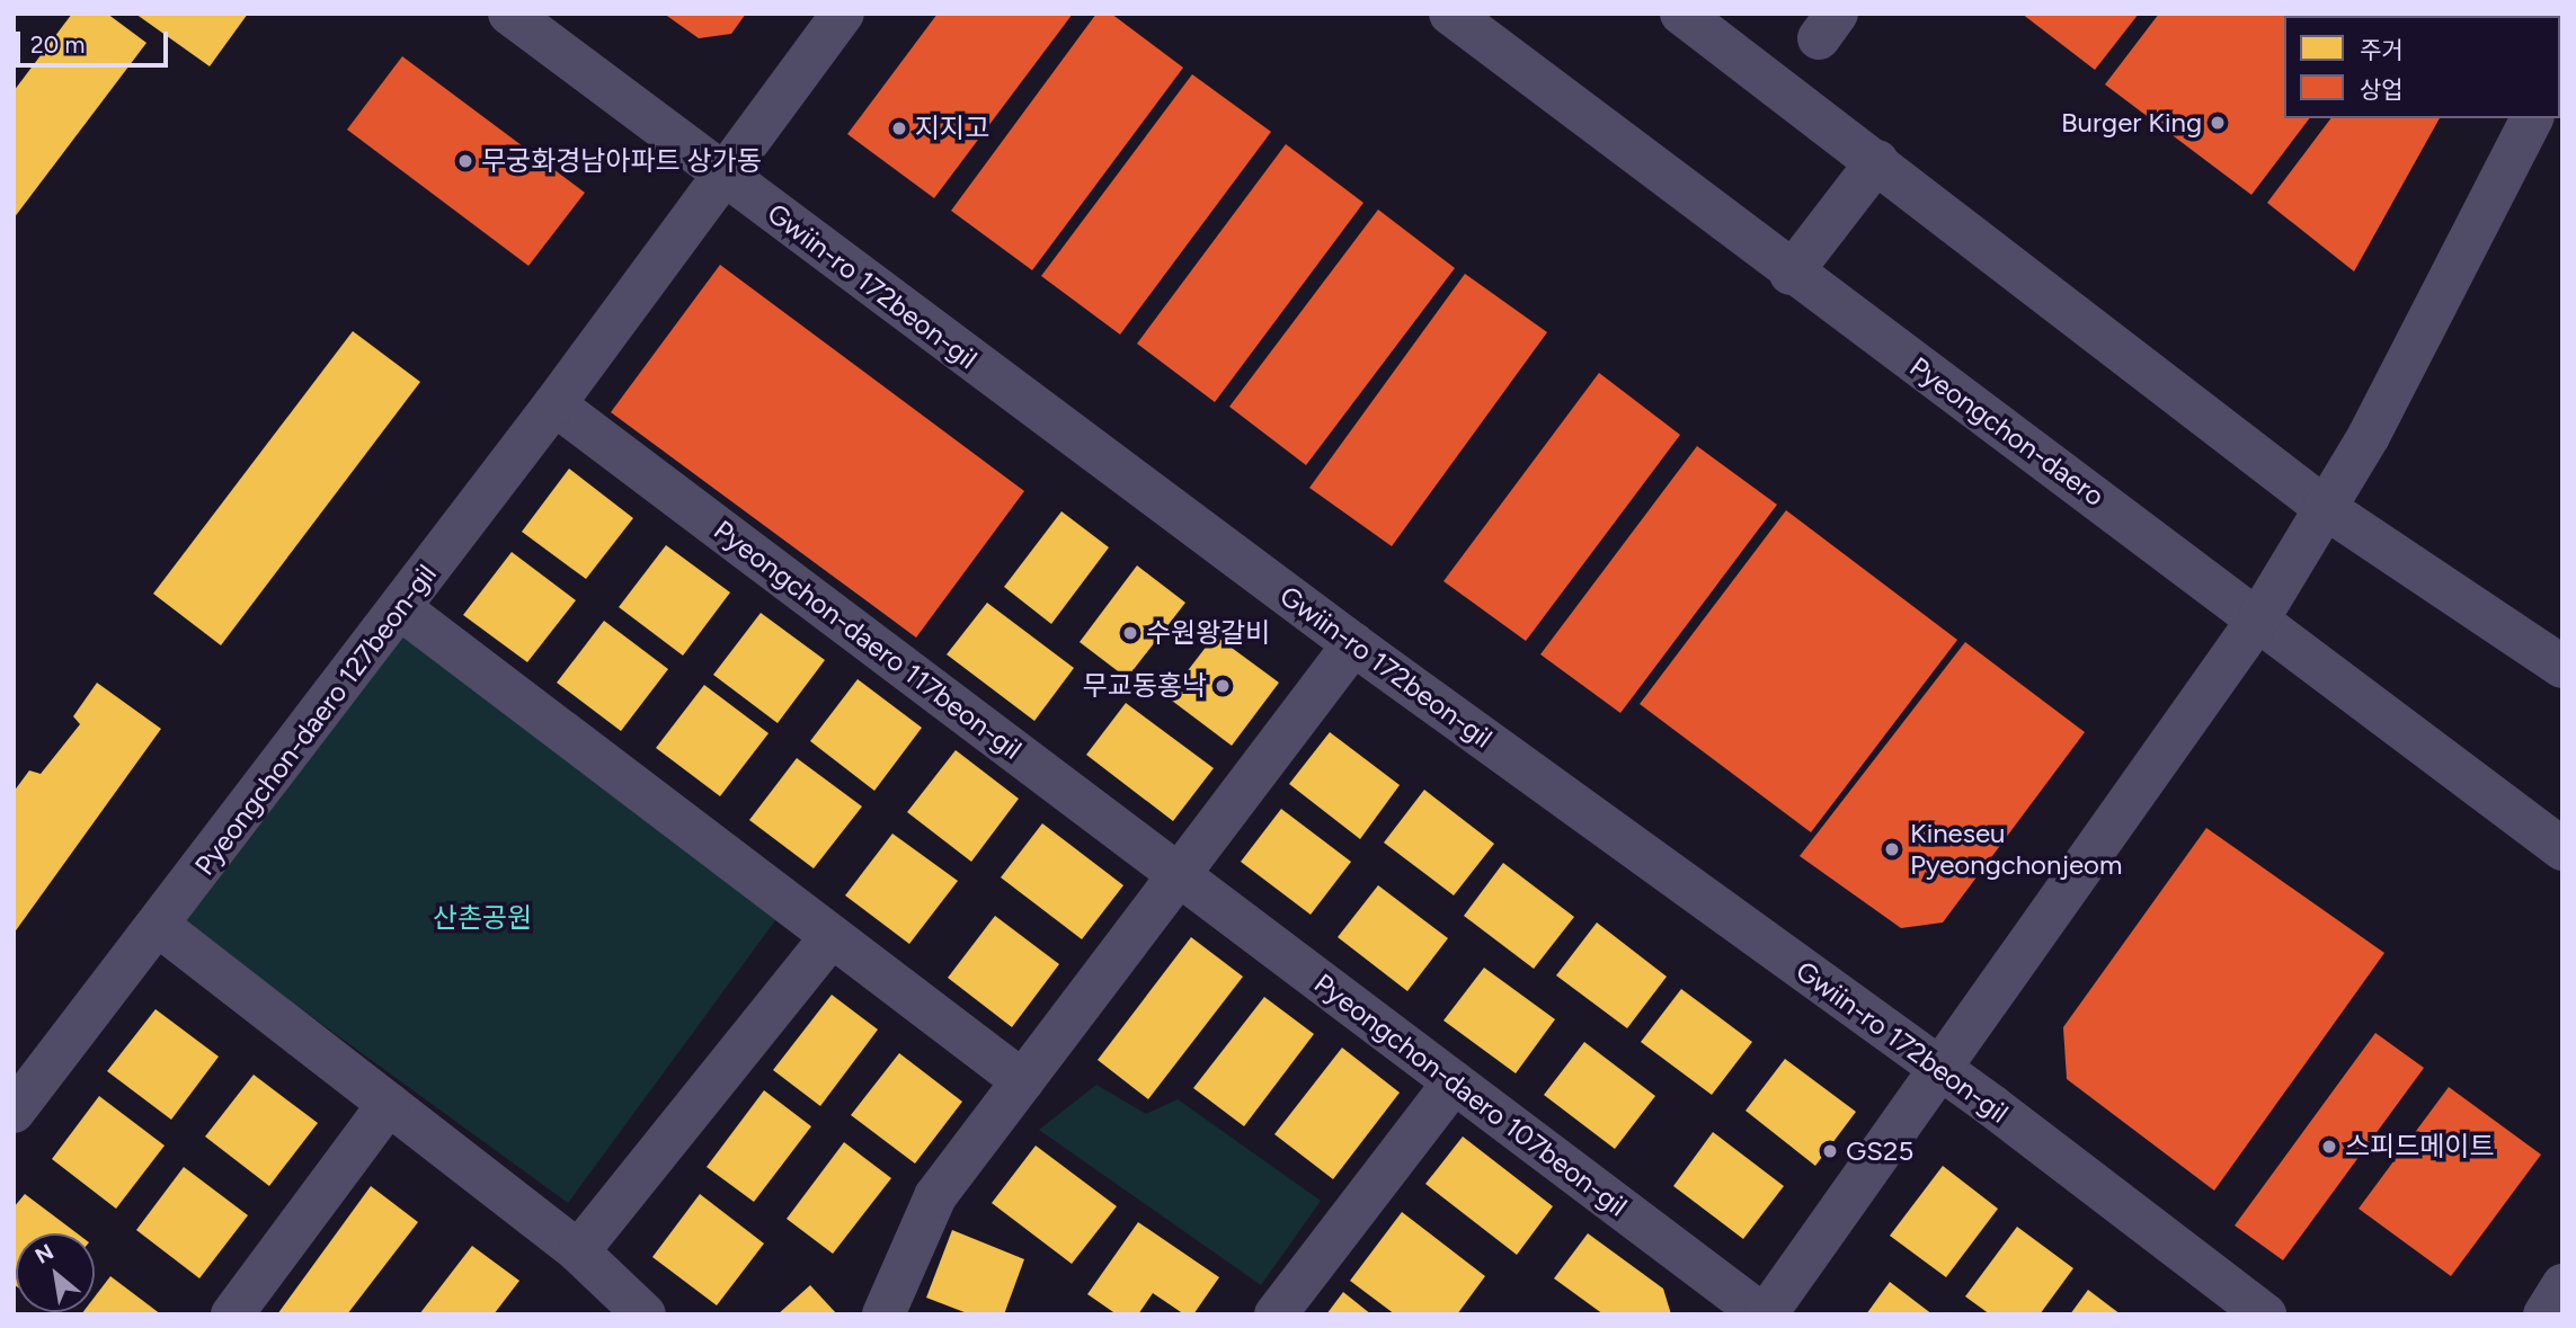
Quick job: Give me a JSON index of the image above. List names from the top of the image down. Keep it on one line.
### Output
{"streets":{"street":["Gwiin-ro 172beon-gil","Pyeongchon-daero","Pyeongchon-daero 117beon-gil","Pyeongchon-daero 127beon-gil","Pyeongchon-daero 107beon-gil"]},"crossings":[["Gwiin-ro 172beon-gil","Pyeongchon-daero 127beon-gil"],["Gwiin-ro 172beon-gil","Pyeongchon-daero 107beon-gil"],["Pyeongchon-daero","Pyeongchon-daero 107beon-gil"],["Pyeongchon-daero 117beon-gil","Pyeongchon-daero 127beon-gil"],["Pyeongchon-daero 117beon-gil","Pyeongchon-daero 107beon-gil"]],"parks":["산촌공원"],"places":["Burger King","지지고","무궁화경남아파트 상가동","수원왕갈비","무교동홍낙","Kineseu Pyeongchonjeom","스피드메이트","GS25"],"legend":["주거","상업"],"scale_bar":"20 m","north":"top left"}
